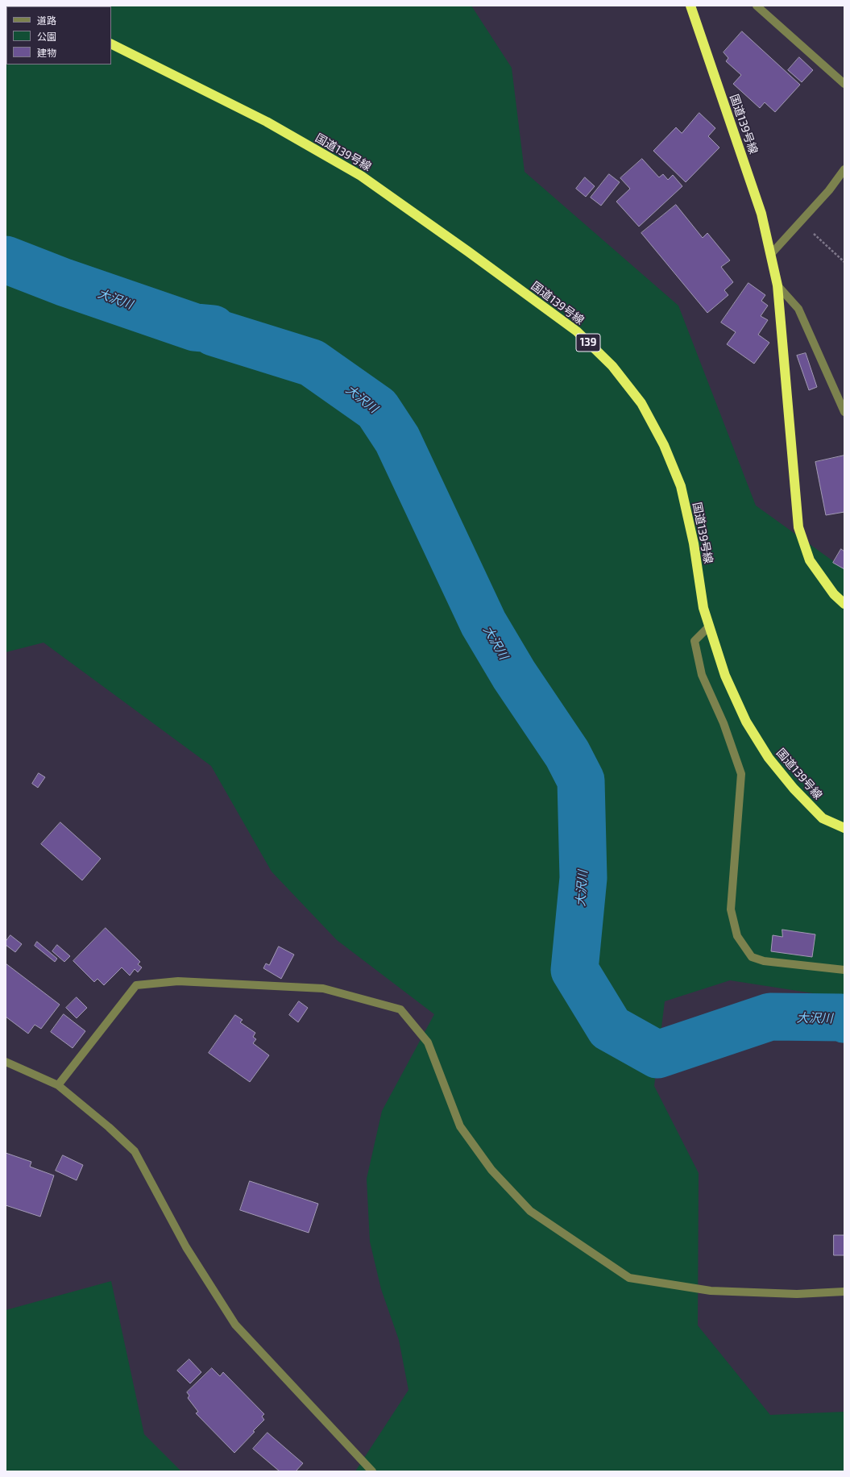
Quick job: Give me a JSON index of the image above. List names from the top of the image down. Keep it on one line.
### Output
{"streets":{"highway":["国道139号線","139"]},"water":["大沢川"],"legend":["道路","公園","建物"]}
